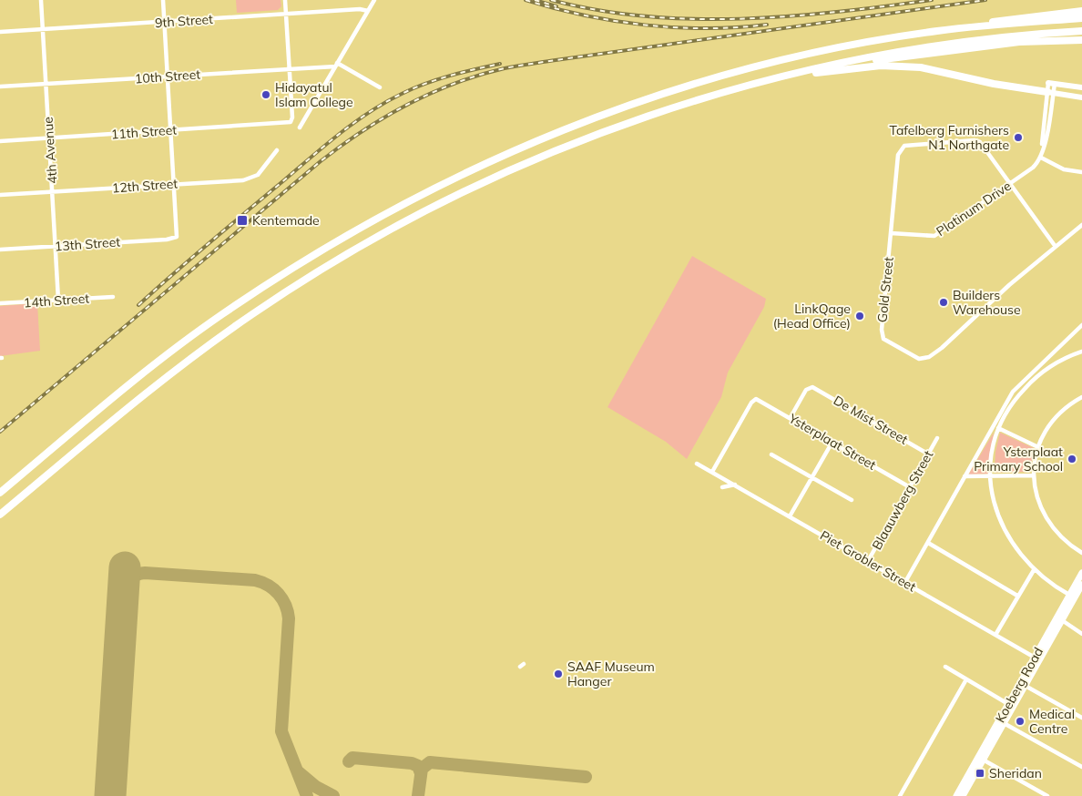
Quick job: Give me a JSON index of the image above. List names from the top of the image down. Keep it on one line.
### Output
{"streets":{"main road":["Koeberg Road"],"street":["9th Street","10th Street","11th Street","4th Avenue","12th Street","Platinum Drive","13th Street","Gold Street","14th Street","De Mist Street","Ysterplaat Street","Blaauwberg Street","Piet Grobler Street"]},"crossings":[["9th Street","4th Avenue"],["10th Street","11th Street"],["10th Street","4th Avenue"],["11th Street","4th Avenue"],["4th Avenue","12th Street"],["4th Avenue","13th Street"],["4th Avenue","14th Street"],["12th Street","13th Street"],["Platinum Drive","Gold Street"],["De Mist Street","Ysterplaat Street"],["De Mist Street","Blaauwberg Street"],["Ysterplaat Street","Blaauwberg Street"],["Ysterplaat Street","Piet Grobler Street"],["Blaauwberg Street","Piet Grobler Street"],["Piet Grobler Street","Koeberg Road"]],"places":{"other":["Hidayatul Islam College","Tafelberg Furnishers N1 Northgate","Builders Warehouse","LinkQage (Head Office)","Ysterplaat Primary School","SAAF Museum Hanger","Medical Centre"],"transit":["Kentemade","Sheridan"]}}
